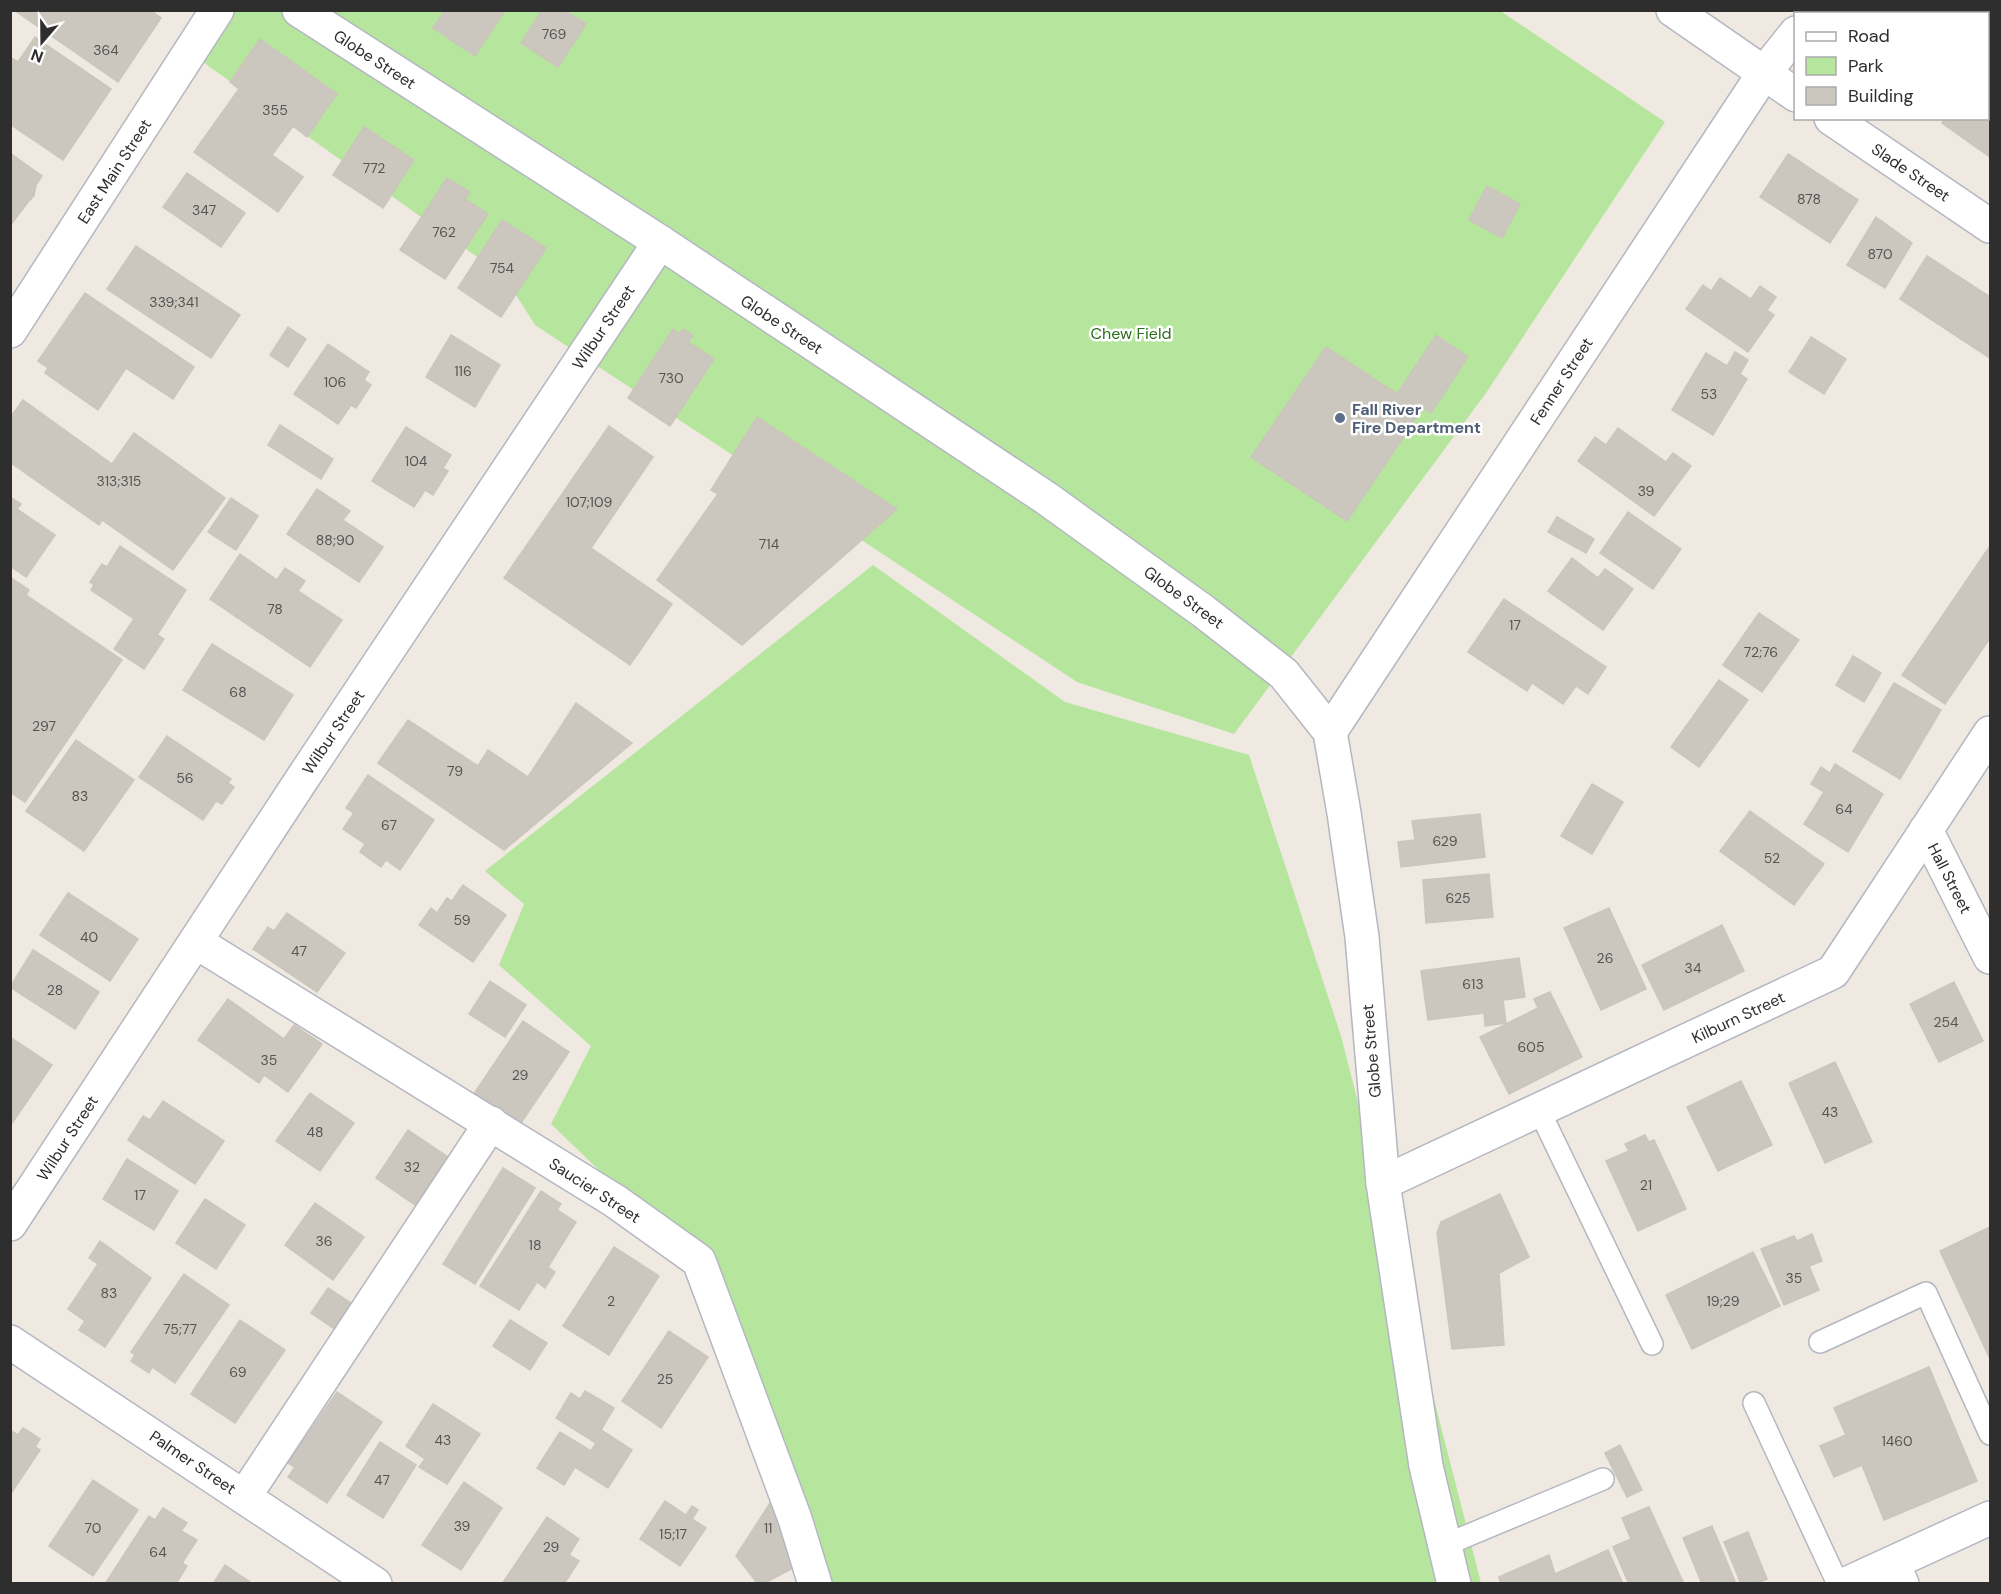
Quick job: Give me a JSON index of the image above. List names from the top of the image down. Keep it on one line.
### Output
{"streets":{"street":["Globe Street","East Main Street","Slade Street","Wilbur Street","Fenner Street","Hall Street","Kilburn Street","Saucier Street","Palmer Street"]},"crossings":[["Globe Street","Wilbur Street"],["Globe Street","Fenner Street"],["Globe Street","Kilburn Street"],["Wilbur Street","Saucier Street"],["Hall Street","Kilburn Street"]],"parks":["Chew Field"],"places":["Fall River Fire Department"],"house_numbers":["769","364","355","772","878","347","762","870","754","339;341","116","730","106","53","104","313;315","39","107;109","88;90","714","78","17","72;76","68","297","79","56","83","64","67","629","52","625","59","40","47","26","34","613","28","254","605","35","29","43","48","32","21","17","36","18","35","83","2","19;29","75;77","69","25","43","1460","47","39","70","11","15;17","29","64"],"legend":["Road","Park","Building"],"north":"bottom"}
